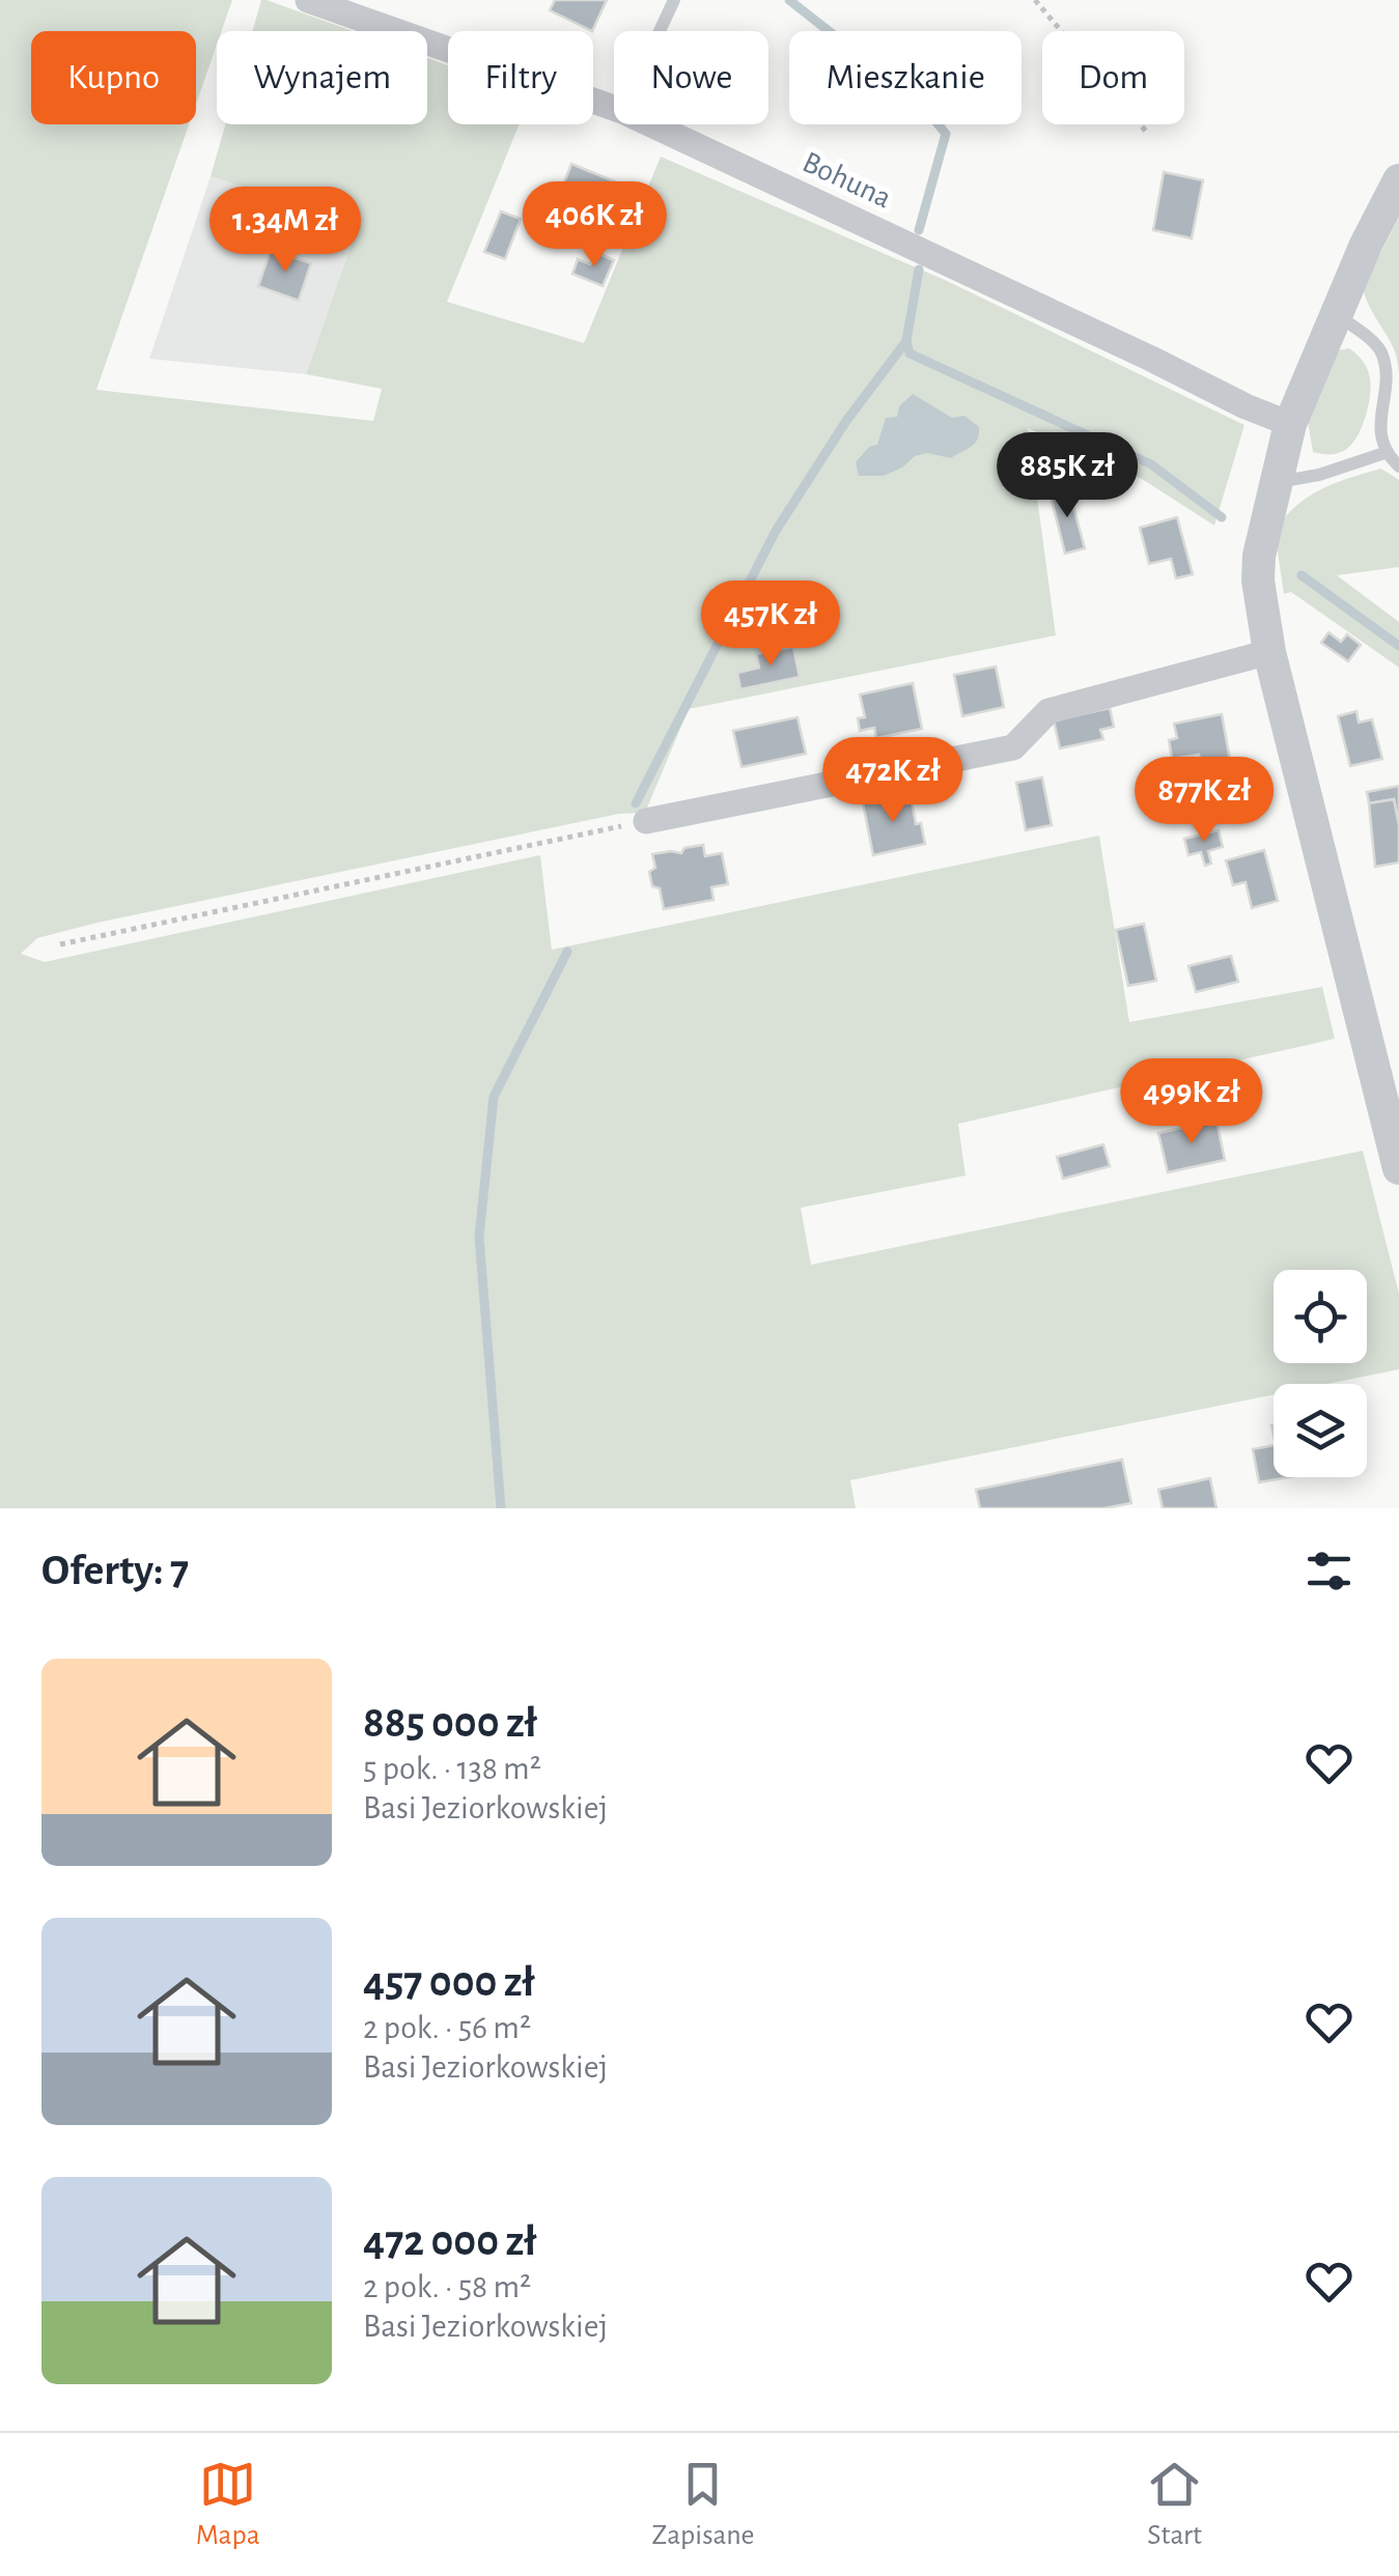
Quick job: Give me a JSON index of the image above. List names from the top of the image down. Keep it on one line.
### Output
{"streets":{"street":["Bohuna"]},"page":{"chip":["Kupno","Wynajem","Filtry","Nowe","Mieszkanie","Dom"],"price":["406K zł","1.34M zł","885K zł","457K zł","472K zł","877K zł","499K zł"],"heading":"Oferty: 7","list":[{"name":"885 000 zł","note":"5 pok. · 138 m² · Basi Jeziorkowskiej"},{"name":"457 000 zł","note":"2 pok. · 56 m² · Basi Jeziorkowskiej"},{"name":"472 000 zł","note":"2 pok. · 58 m² · Basi Jeziorkowskiej"}],"tabs":["Mapa","Zapisane","Start"]}}
